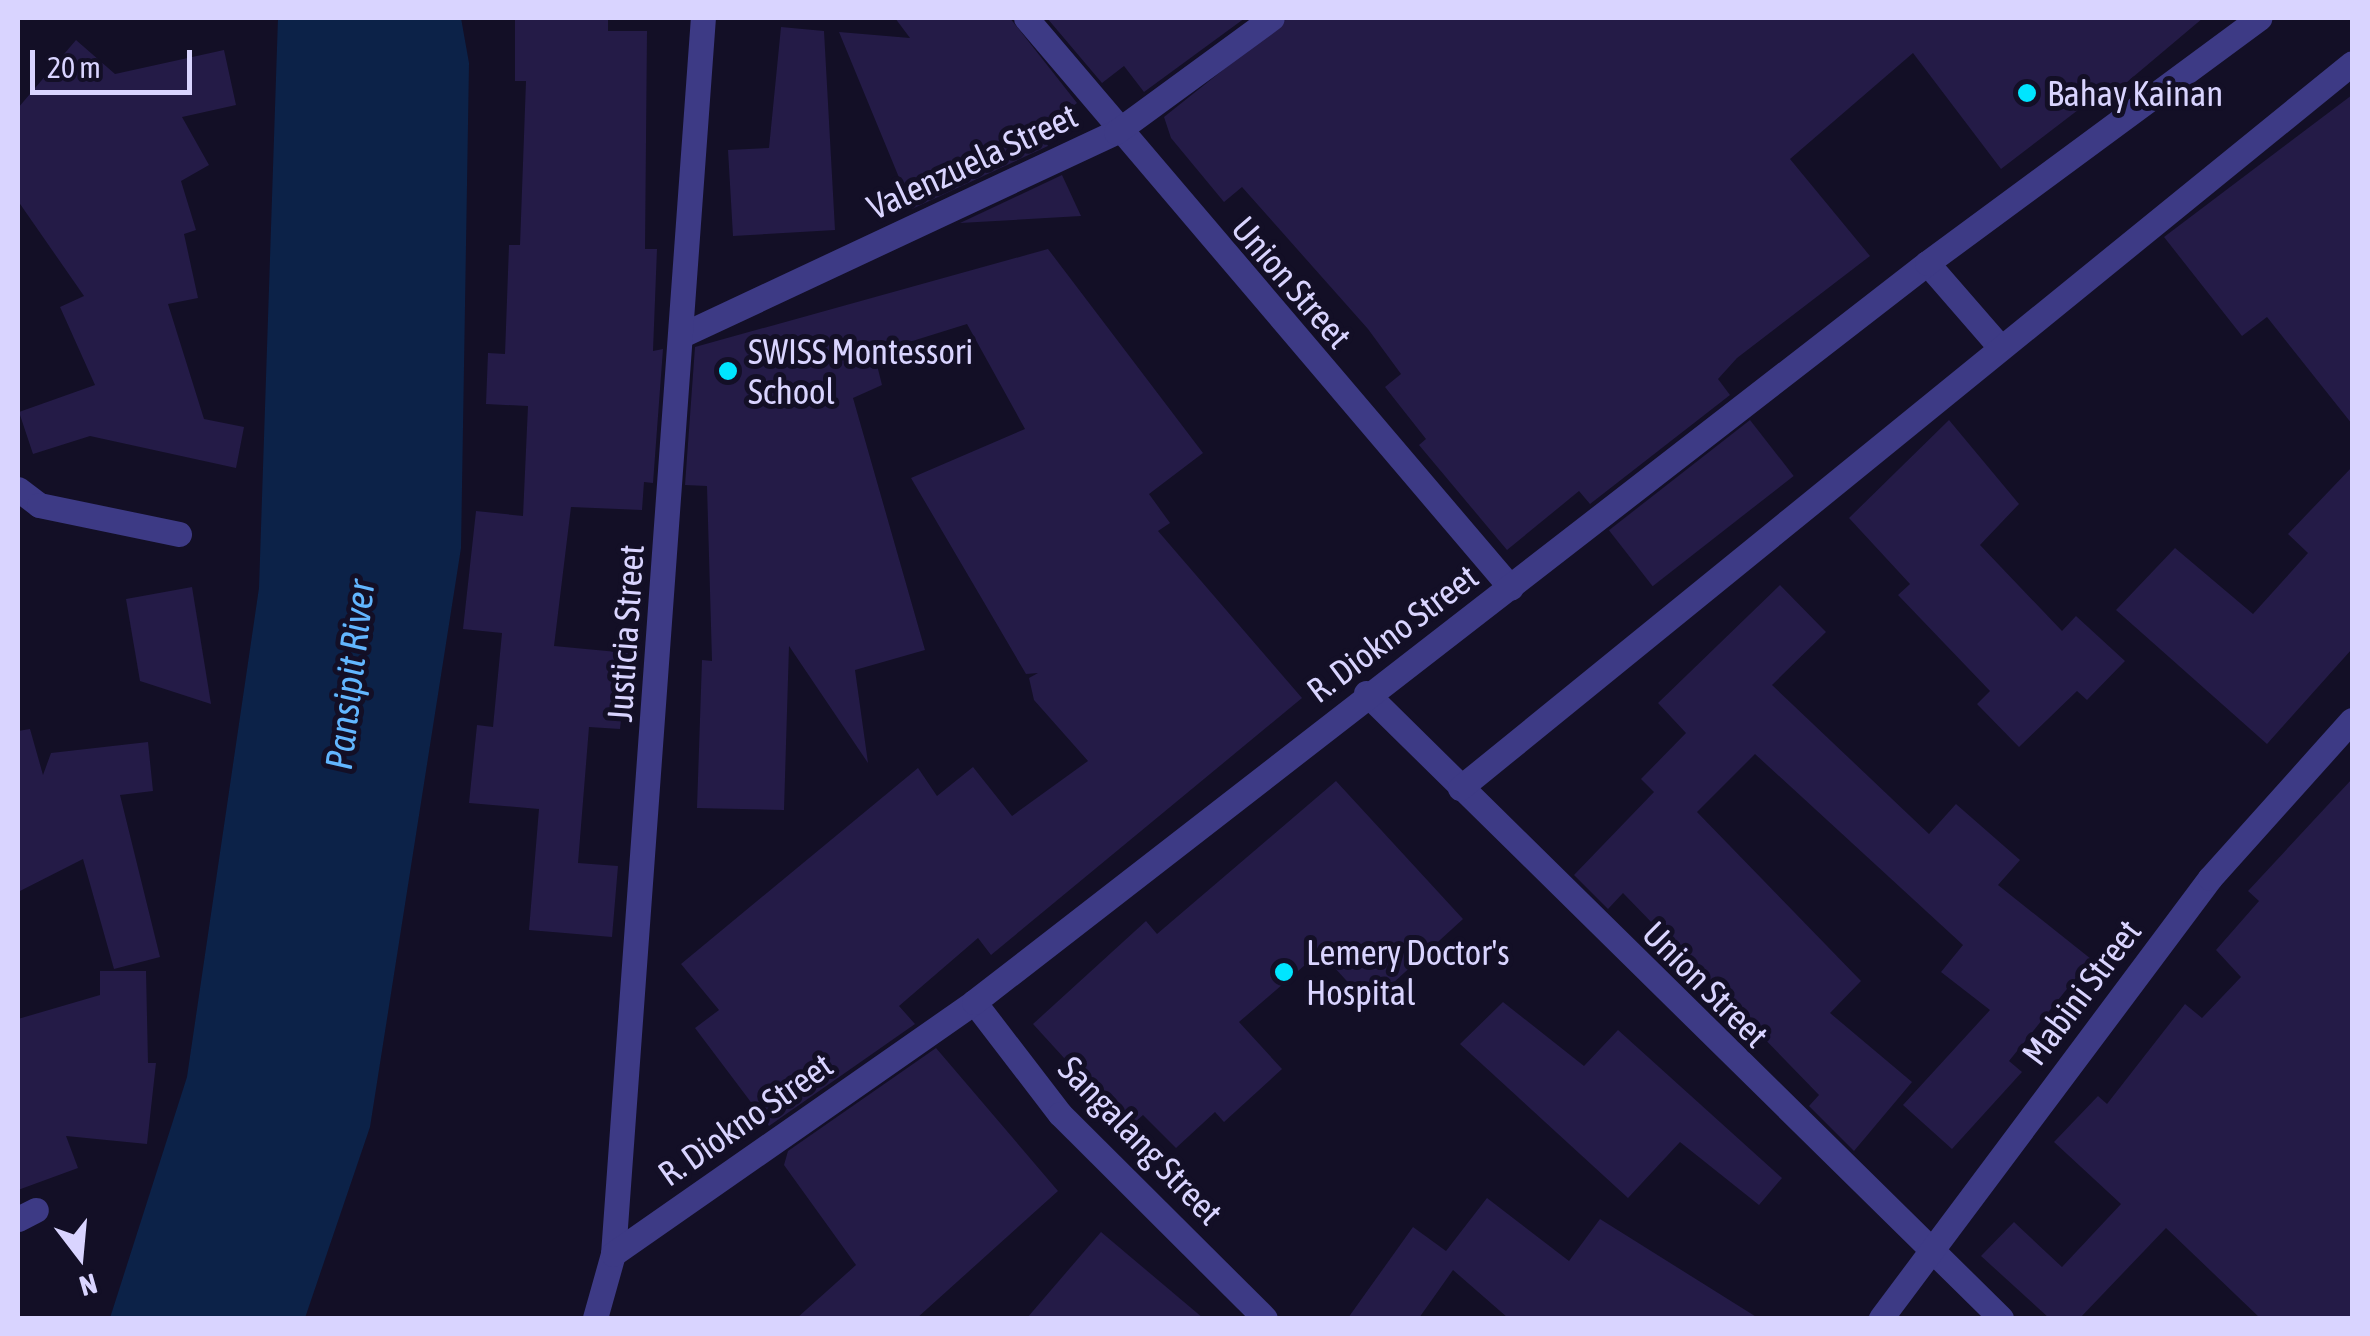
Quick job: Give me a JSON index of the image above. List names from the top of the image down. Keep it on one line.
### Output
{"streets":{"street":["Valenzuela Street","Union Street","Justicia Street","R. Diokno Street","Mabini Street","Sangalang Street"]},"crossings":[["Valenzuela Street","Union Street"],["Valenzuela Street","Justicia Street"],["Union Street","R. Diokno Street"],["Union Street","Mabini Street"],["Justicia Street","R. Diokno Street"],["R. Diokno Street","Sangalang Street"]],"water":["Pansipit River"],"places":["Bahay Kainan","SWISS Montessori School","Lemery Doctor's Hospital"],"scale_bar":"20 m","north":"bottom"}
